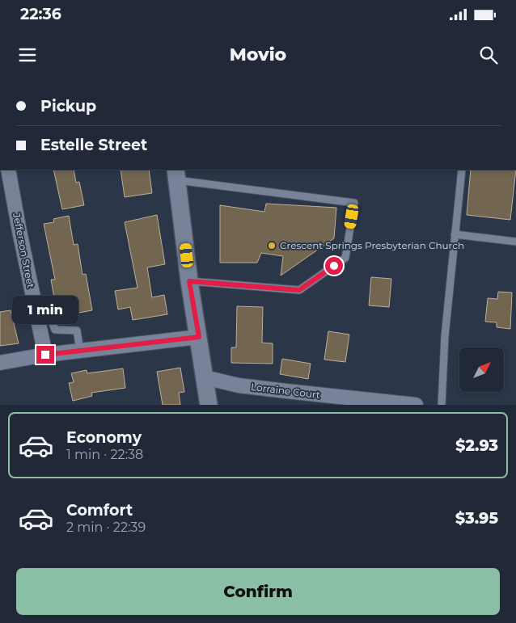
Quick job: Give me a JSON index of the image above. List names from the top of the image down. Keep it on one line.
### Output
{"streets":{"street":["Jefferson Street","Lorraine Court"]},"places":["Crescent Springs Presbyterian Church"],"north":"top right","page":{"status":"22:36","header":"Movio","banner":["Pickup","Estelle Street"],"bubble":"1 min","list":[{"name":"Economy","note":"1 min · 22:38","value":"$2.93"},{"name":"Comfort","note":"2 min · 22:39","value":"$3.95"}],"buttons":"Confirm"}}
